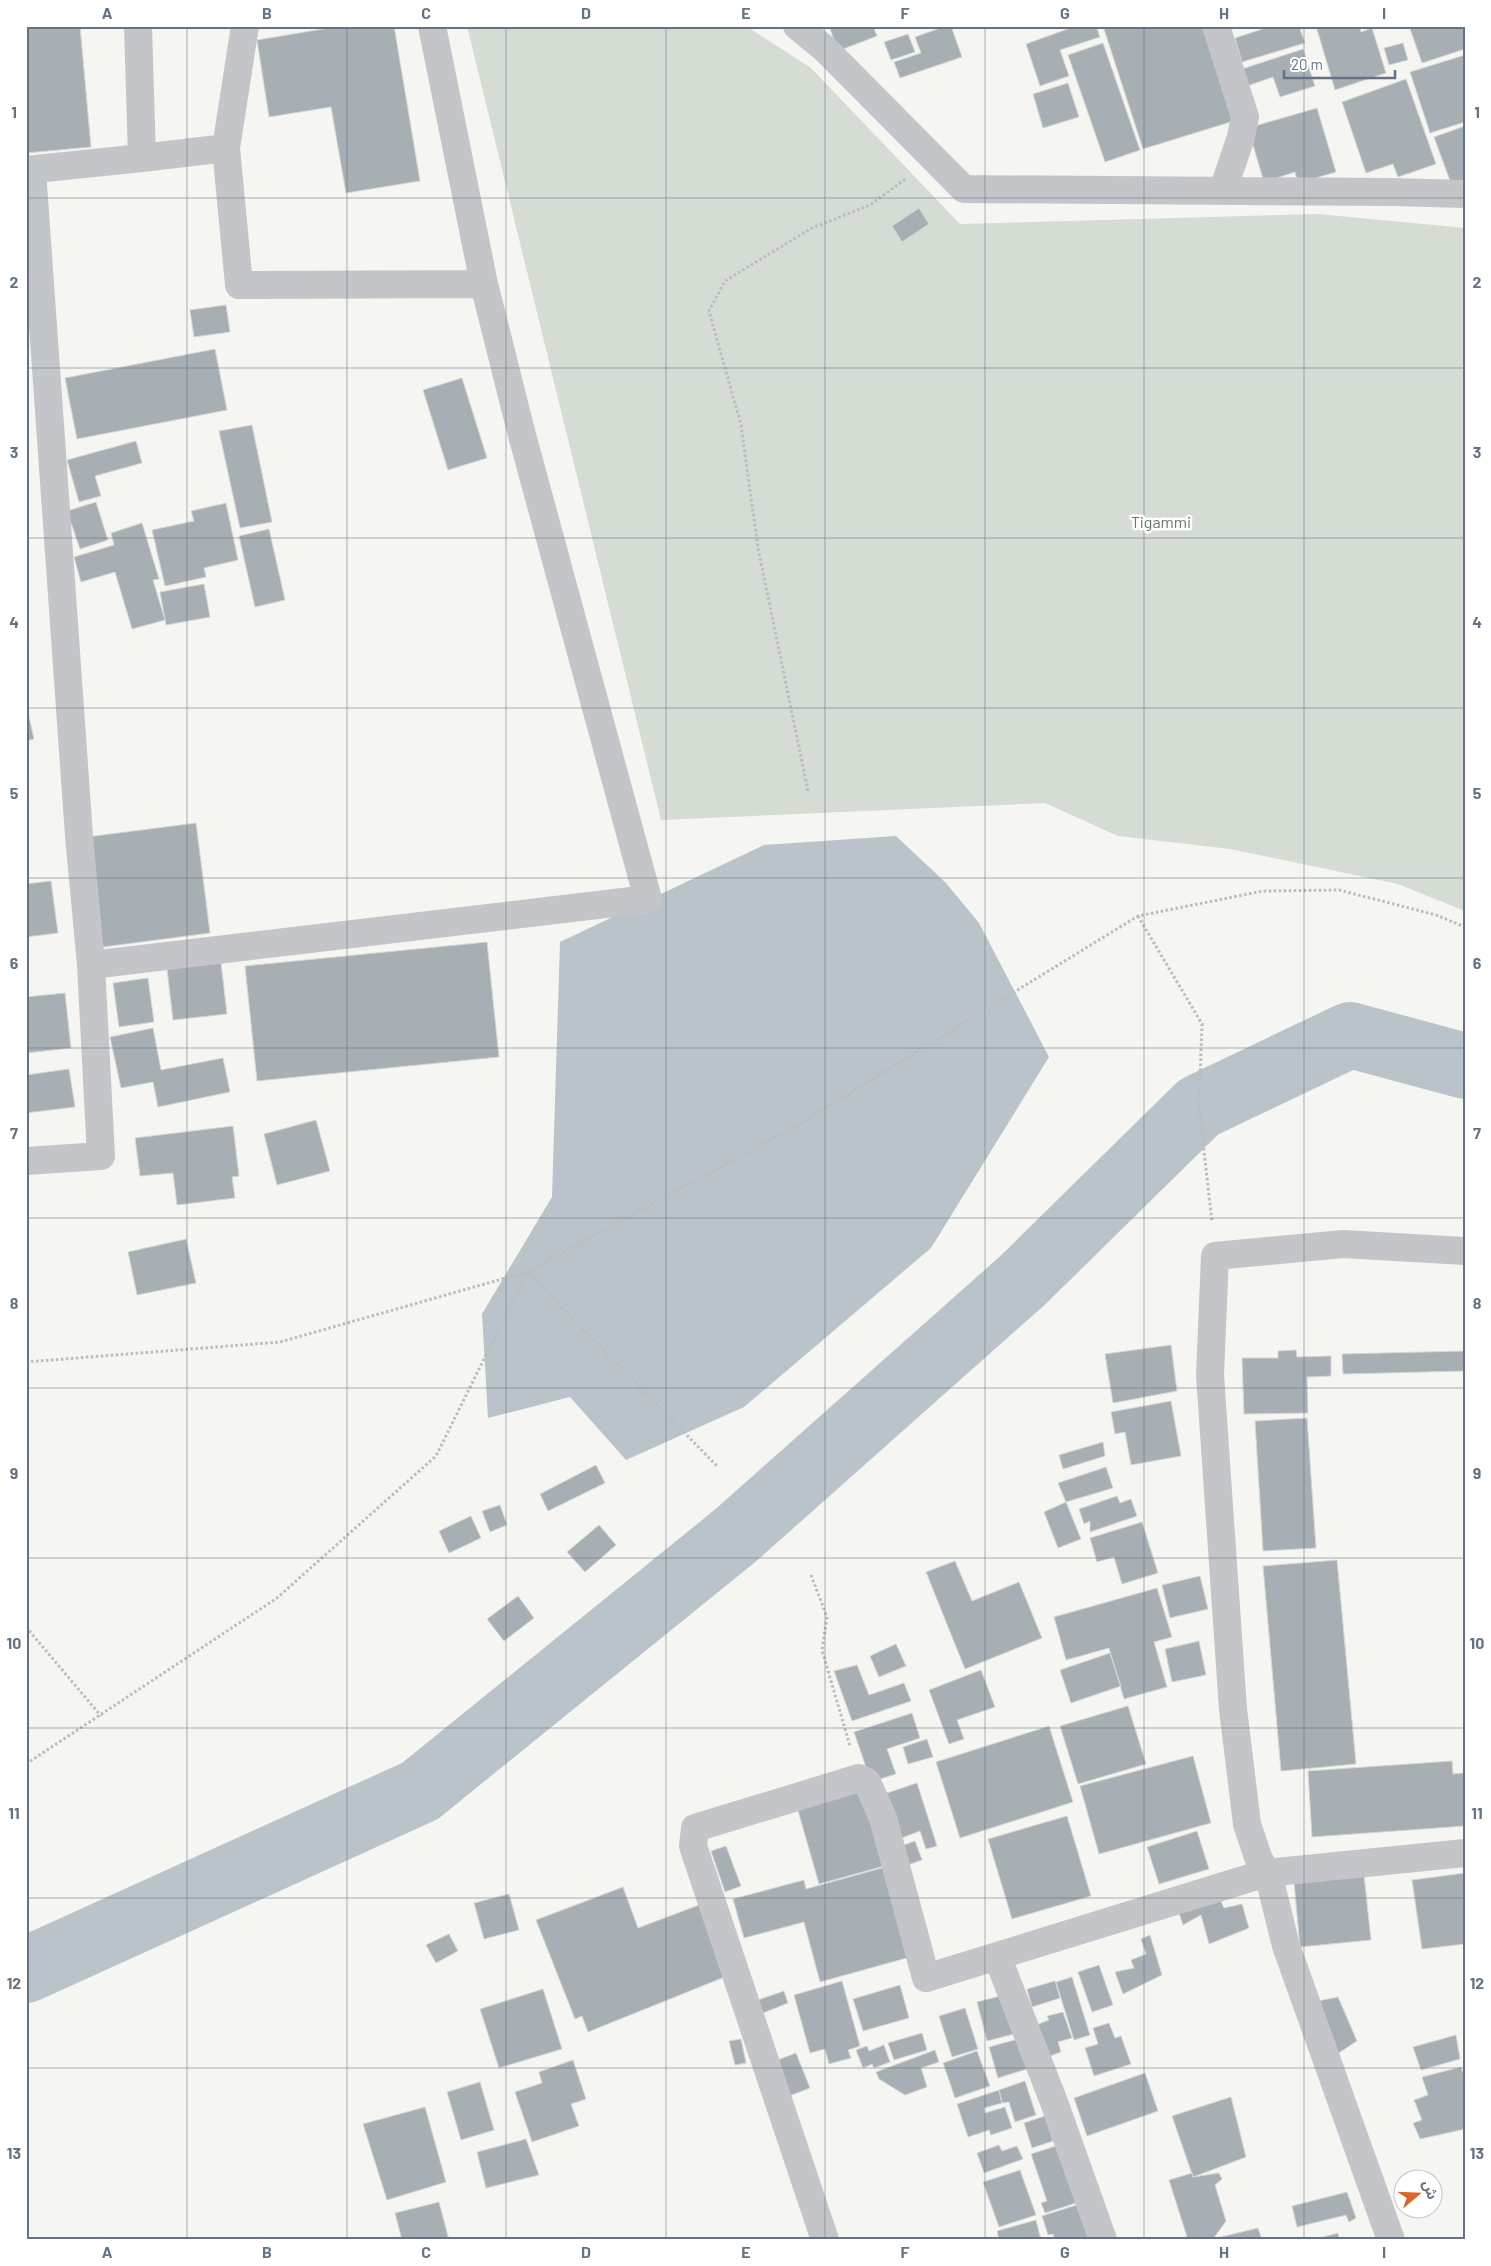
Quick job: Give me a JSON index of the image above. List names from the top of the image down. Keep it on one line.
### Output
{"parks":["Tigammi"],"scale_bar":"20 m","north":"right","grid":{"columns":["A","B","C","D","E","F","G","H","I"],"rows":["1","2","3","4","5","6","7","8","9","10","11","12","13"]}}
